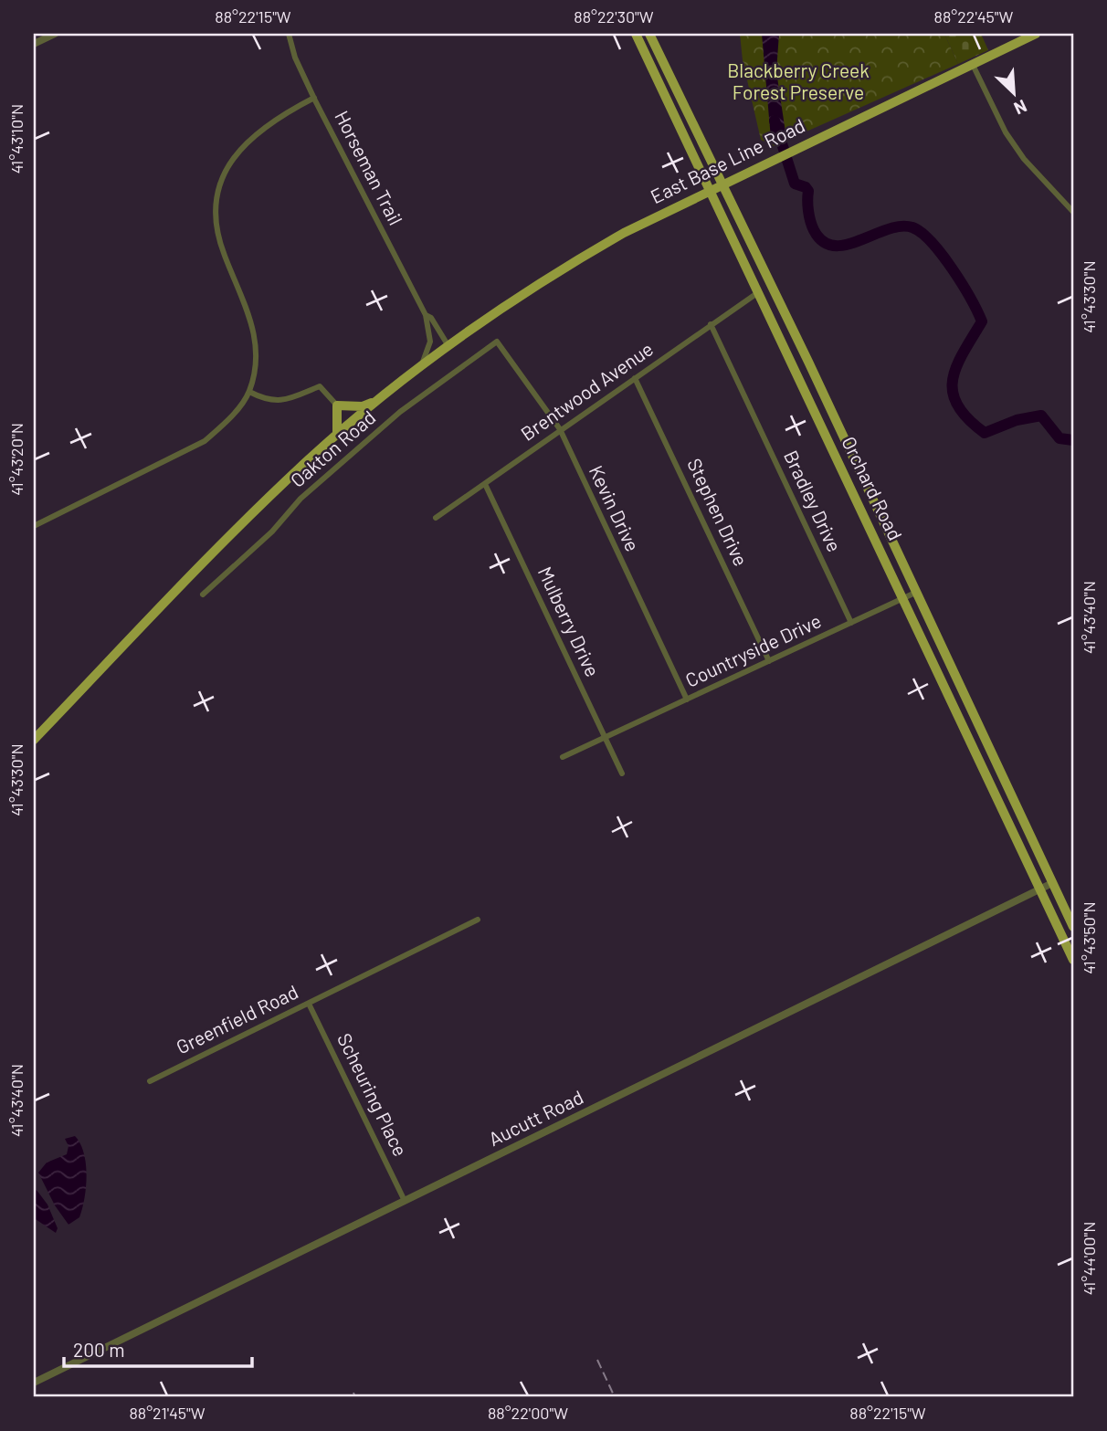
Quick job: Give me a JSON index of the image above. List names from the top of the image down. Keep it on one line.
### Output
{"streets":{"main road":["East Base Line Road","Orchard Road"],"street":["Horseman Trail","Brentwood Avenue","Oakton Road","Bradley Drive","Kevin Drive","Stephen Drive","Mulberry Drive","Countryside Drive","Greenfield Road","Scheuring Place","Aucutt Road"]},"crossings":[["East Base Line Road","Horseman Trail"],["East Base Line Road","Orchard Road"],["Brentwood Avenue","Orchard Road"],["Brentwood Avenue","Bradley Drive"],["Brentwood Avenue","Kevin Drive"],["Brentwood Avenue","Stephen Drive"],["Brentwood Avenue","Mulberry Drive"],["Oakton Road","Kevin Drive"],["Orchard Road","Countryside Drive"],["Orchard Road","Aucutt Road"],["Bradley Drive","Countryside Drive"],["Kevin Drive","Countryside Drive"],["Stephen Drive","Countryside Drive"],["Mulberry Drive","Countryside Drive"],["Greenfield Road","Scheuring Place"],["Scheuring Place","Aucutt Road"]],"parks":["Blackberry Creek Forest Preserve"],"scale_bar":"200 m","north":"bottom right","coordinates":["88°22'15\"W","88°22'30\"W","88°22'45\"W","41°43'10\"N","41°43'30\"N","41°43'20\"N","41°43'40\"N","41°43'50\"N","41°44'00\"N","88°21'45\"W","88°22'00\"W"]}
